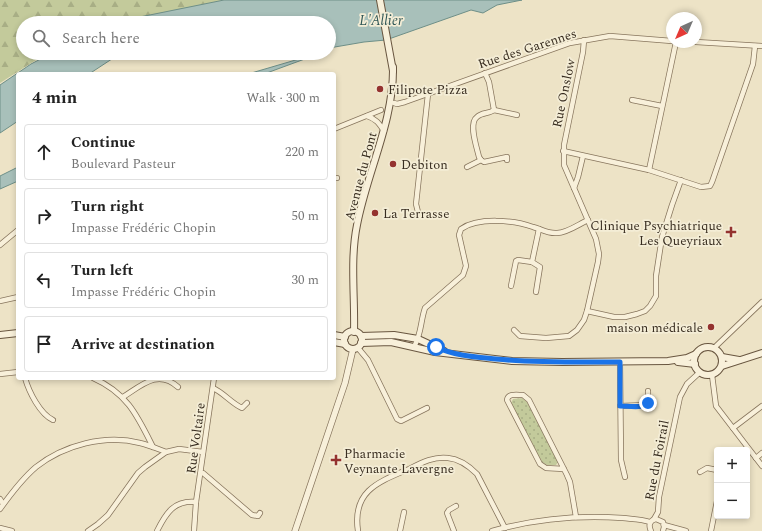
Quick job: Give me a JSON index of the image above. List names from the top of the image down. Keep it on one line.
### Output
{"streets":{"main road":["Avenue du Pont"],"street":["Rue des Garennes","Rue Onslow","Rue Voltaire","Rue du Foirail"]},"crossings":[["Rue des Garennes","Rue Onslow"],["Rue des Garennes","Avenue du Pont"]],"water":["L'Allier"],"places":{"other":["Filipote Pizza","Debiton","La Terrasse","maison médicale"],"health":["Clinique Psychiatrique Les Queyriaux","Pharmacie Veynante Lavergne"]},"north":"bottom left","page":{"search":"Search here","heading":["4 min","Walk · 300 m"],"list":[["Continue","Boulevard Pasteur","220 m"],["Turn right","Impasse Frédéric Chopin","50 m"],["Turn left","Impasse Frédéric Chopin","30 m"],"Arrive at destination"],"map_buttons":["+","−"]}}
